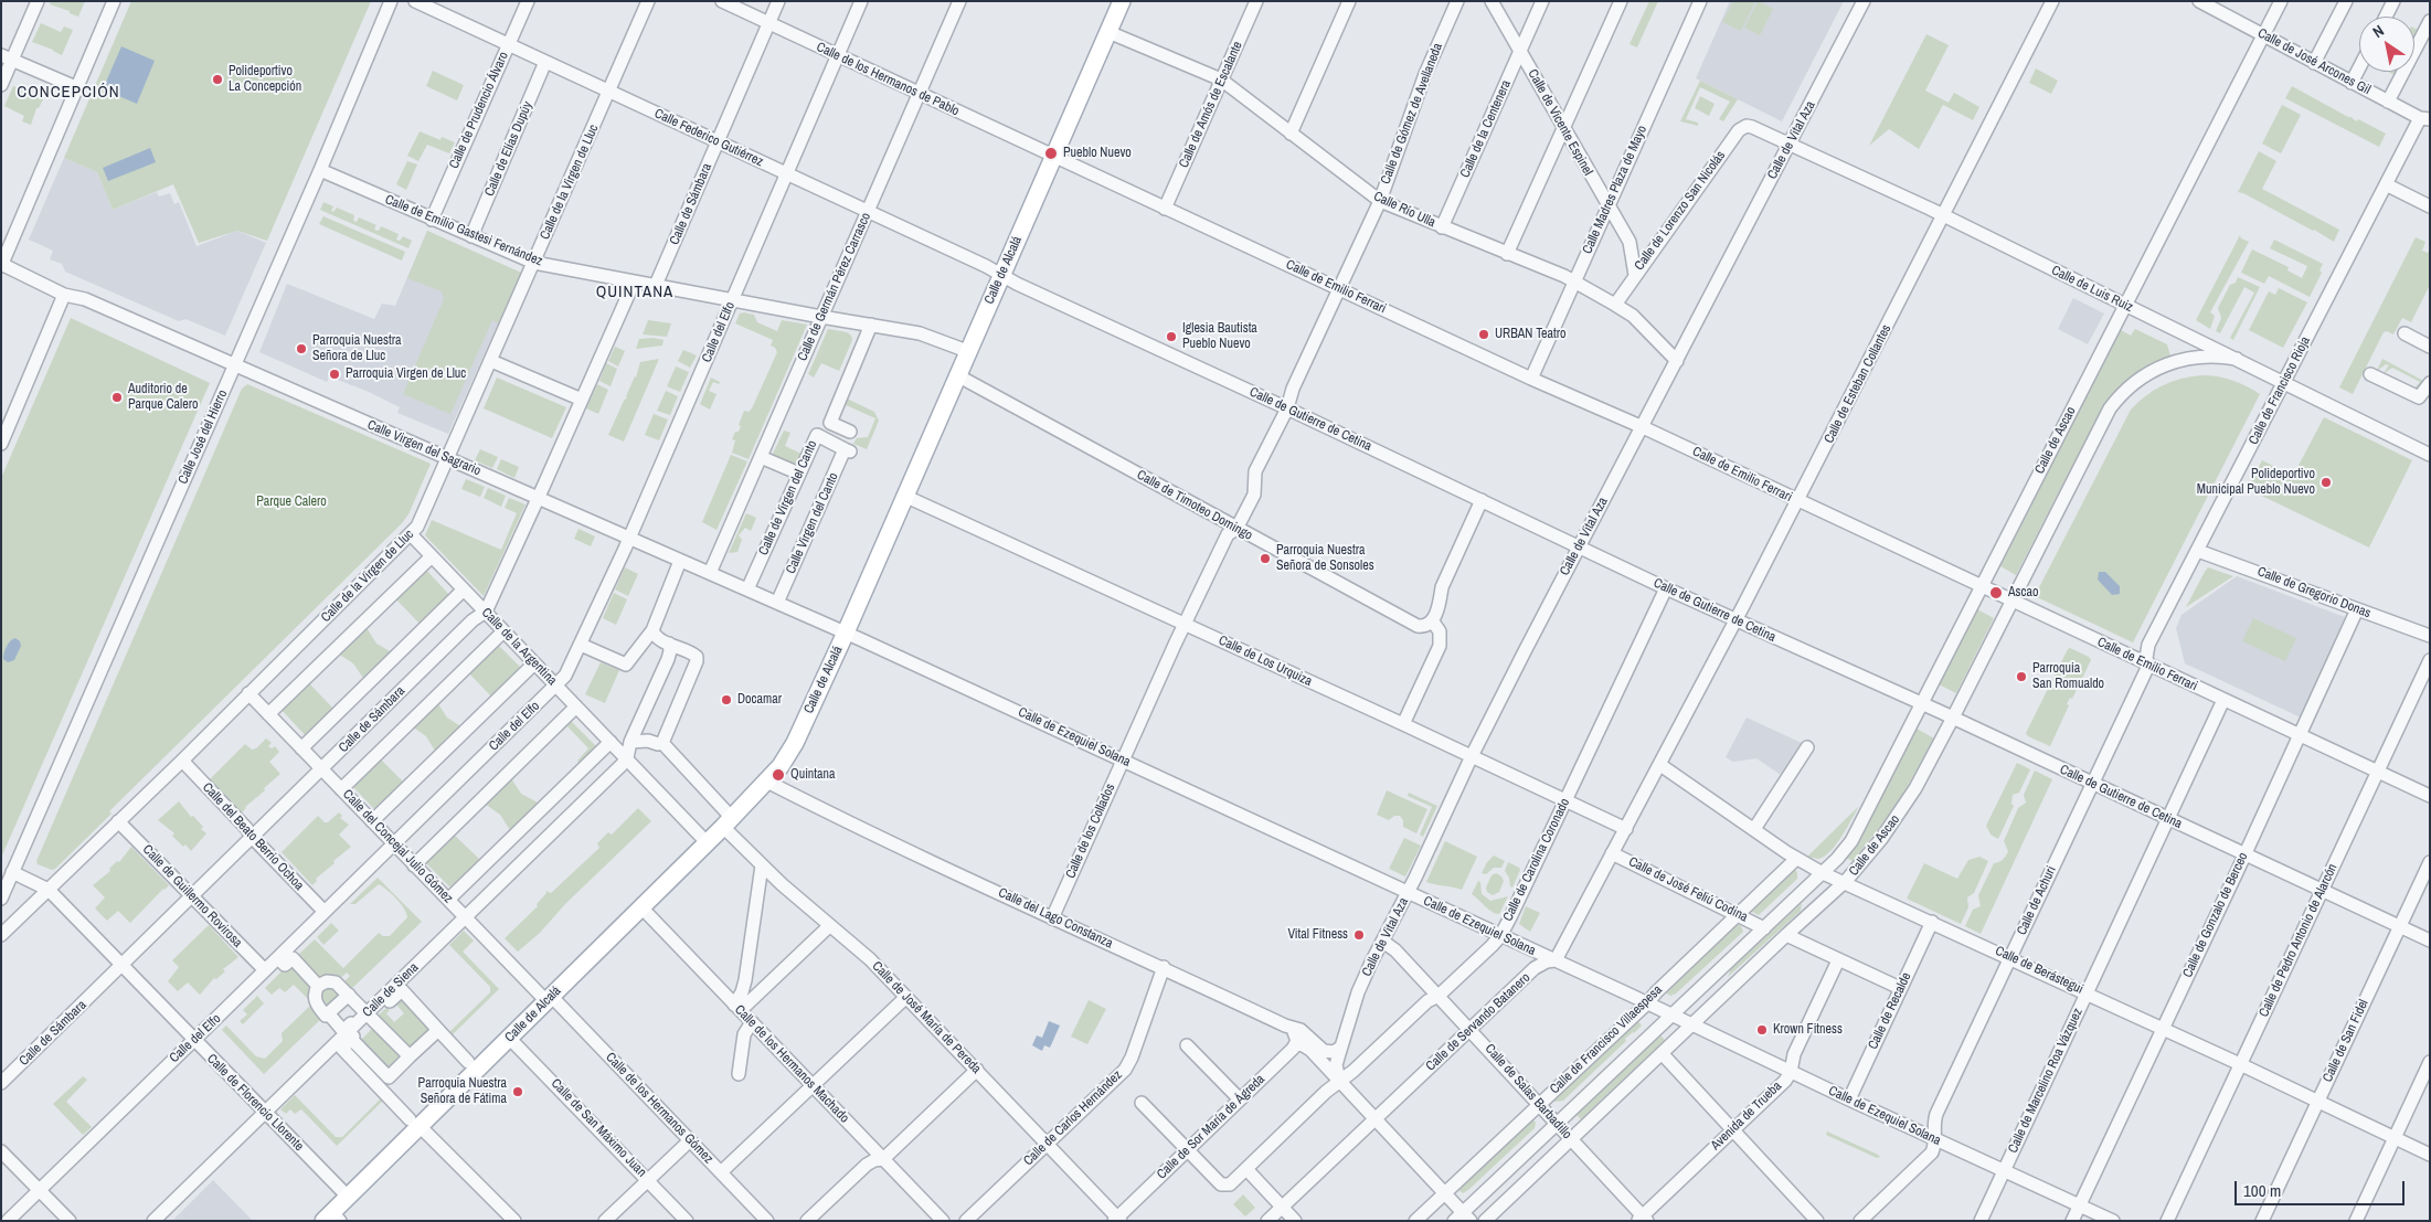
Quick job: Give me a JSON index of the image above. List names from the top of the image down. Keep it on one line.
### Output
{"streets":{"main road":["Calle de Alcalá"],"street":["Calle de José Arcones Gil","Calle de los Hermanos de Pablo","Calle de Amós de Escalante","Calle de Prudencio Álvaro","Calle de Gómez de Avellaneda","Calle de Vicente Espinel","Calle de la Centenera","Calle Federico Gutiérrez","Calle de Vital Aza","Calle de Elías Dupúy","Calle de la Virgen de Lluc","Calle Madres Plaza de Mayo","Calle de Sámbara","Calle Río Ulla","Calle de Lorenzo San Nicolás","Calle de Emilio Gastesi Fernández","Calle de Germán Pérez Carrasco","Calle de Emilio Ferrari","Calle de Luis Ruiz","Calle del Elfo","Calle de Esteban Collantes","Calle de Francisco Rioja","Calle de Gutierre de Cetina","Calle José del Hierro","Calle de Ascao","Calle Virgen del Sagrario","Calle de Virgen del Canto","Calle de Timoteo Domingo","Calle Virgen del Canto","Calle de Gregorio Donas","Calle de la Argentina","Calle de Los Urquiza","Calle de Ezequiel Solana","Calle de los Collados","Calle del Beato Berrio Ochoa","Calle del Concejal Julio Gómez","Calle de Carolina Coronado","Calle de José Feliú Codina","Calle de Guillermo Rovirosa","Calle de Achuri","Calle de Gonzalo de Berceo","Calle del Lago Constanza","Calle de Pedro Antonio de Alarcón","Calle de Berástegui","Calle de Siena","Calle de Recalde","Calle de José María de Pereda","Calle de Servando Batanero","Calle de Francisco Villaespesa","Calle de San Fidel","Calle de los Hermanos Machado","Calle de Marcelino Roa Vázquez","Calle de Salas Barbadillo","Calle de Florencio Llorente","Calle de los Hermanos Gómez","Avenida de Trueba","Calle de Carlos Hernández","Calle de Sor María de Ágreda","Calle de San Máximo Juan"]},"crossings":[["Calle de José Arcones Gil","Calle de Francisco Rioja"],["Calle de José Arcones Gil","Calle de Ascao"],["Calle de los Hermanos de Pablo","Calle de Sámbara"],["Calle de los Hermanos de Pablo","Calle de Alcalá"],["Calle de los Hermanos de Pablo","Calle de Germán Pérez Carrasco"],["Calle de los Hermanos de Pablo","Calle de Emilio Ferrari"],["Calle de los Hermanos de Pablo","Calle del Elfo"],["Calle de Amós de Escalante","Calle Río Ulla"],["Calle de Amós de Escalante","Calle de Emilio Ferrari"],["Calle de Prudencio Álvaro","Calle Federico Gutiérrez"],["Calle de Prudencio Álvaro","Calle de Emilio Gastesi Fernández"],["Calle de Gómez de Avellaneda","Calle Río Ulla"],["Calle de Gómez de Avellaneda","Calle de Emilio Ferrari"],["Calle de Gómez de Avellaneda","Calle de Gutierre de Cetina"],["Calle de Gómez de Avellaneda","Calle de Timoteo Domingo"],["Calle de Gómez de Avellaneda","Calle de Los Urquiza"],["Calle de Gómez de Avellaneda","Calle de los Collados"],["Calle de Vicente Espinel","Calle de la Centenera"],["Calle de Vicente Espinel","Calle Madres Plaza de Mayo"],["Calle de Vicente Espinel","Calle de Lorenzo San Nicolás"],["Calle de la Centenera","Calle Río Ulla"],["Calle Federico Gutiérrez","Calle de Elías Dupúy"],["Calle Federico Gutiérrez","Calle de la Virgen de Lluc"],["Calle Federico Gutiérrez","Calle de Sámbara"],["Calle Federico Gutiérrez","Calle de Alcalá"],["Calle Federico Gutiérrez","Calle de Germán Pérez Carrasco"],["Calle Federico Gutiérrez","Calle del Elfo"],["Calle Federico Gutiérrez","Calle de Gutierre de Cetina"],["Calle de Vital Aza","Calle Río Ulla"],["Calle de Vital Aza","Calle de Emilio Ferrari"],["Calle de Vital Aza","Calle de Luis Ruiz"],["Calle de Vital Aza","Calle de Gutierre de Cetina"],["Calle de Vital Aza","Calle de Los Urquiza"],["Calle de Vital Aza","Calle de Ezequiel Solana"],["Calle de Vital Aza","Calle de Carolina Coronado"],["Calle de Vital Aza","Calle del Lago Constanza"],["Calle de Vital Aza","Calle de Salas Barbadillo"],["Calle de Elías Dupúy","Calle de Emilio Gastesi Fernández"],["Calle de la Virgen de Lluc","Calle de Emilio Gastesi Fernández"],["Calle de la Virgen de Lluc","Calle Virgen del Sagrario"],["Calle de la Virgen de Lluc","Calle de la Argentina"],["Calle de la Virgen de Lluc","Calle del Beato Berrio Ochoa"],["Calle de la Virgen de Lluc","Calle del Concejal Julio Gómez"],["Calle de la Virgen de Lluc","Calle de Guillermo Rovirosa"],["Calle de la Virgen de Lluc","Calle de Florencio Llorente"],["Calle Madres Plaza de Mayo","Calle Río Ulla"],["Calle Madres Plaza de Mayo","Calle de Emilio Ferrari"],["Calle de Sámbara","Calle de Emilio Gastesi Fernández"],["Calle de Sámbara","Calle Virgen del Sagrario"],["Calle de Sámbara","Calle de la Argentina"],["Calle de Sámbara","Calle del Beato Berrio Ochoa"],["Calle de Sámbara","Calle del Concejal Julio Gómez"],["Calle de Sámbara","Calle de Guillermo Rovirosa"],["Calle de Sámbara","Calle de Florencio Llorente"],["Calle Río Ulla","Calle de Lorenzo San Nicolás"],["Calle Río Ulla","Calle de Alcalá"],["Calle de Lorenzo San Nicolás","Calle de Luis Ruiz"],["Calle de Emilio Gastesi Fernández","Calle de Alcalá"],["Calle de Emilio Gastesi Fernández","Calle de Germán Pérez Carrasco"],["Calle de Emilio Gastesi Fernández","Calle del Elfo"],["Calle de Emilio Gastesi Fernández","Calle José del Hierro"],["Calle de Alcalá","Calle de Emilio Ferrari"],["Calle de Alcalá","Calle de Gutierre de Cetina"],["Calle de Alcalá","Calle Virgen del Sagrario"],["Calle de Alcalá","Calle de Timoteo Domingo"],["Calle de Alcalá","Calle de la Argentina"],["Calle de Alcalá","Calle de Los Urquiza"],["Calle de Alcalá","Calle de Ezequiel Solana"],["Calle de Alcalá","Calle del Concejal Julio Gómez"],["Calle de Alcalá","Calle del Lago Constanza"],["Calle de Alcalá","Calle de José María de Pereda"],["Calle de Alcalá","Calle de los Hermanos Machado"],["Calle de Alcalá","Calle de Florencio Llorente"],["Calle de Alcalá","Calle de los Hermanos Gómez"],["Calle de Alcalá","Calle de San Máximo Juan"],["Calle de Germán Pérez Carrasco","Calle Virgen del Sagrario"],["Calle de Emilio Ferrari","Calle de Esteban Collantes"],["Calle de Emilio Ferrari","Calle de Francisco Rioja"],["Calle de Emilio Ferrari","Calle de Ascao"],["Calle de Emilio Ferrari","Calle de Achuri"],["Calle de Emilio Ferrari","Calle de Gonzalo de Berceo"],["Calle de Emilio Ferrari","Calle de Pedro Antonio de Alarcón"],["Calle de Emilio Ferrari","Calle de Marcelino Roa Vázquez"],["Calle de Luis Ruiz","Calle de Esteban Collantes"],["Calle de Luis Ruiz","Calle de Francisco Rioja"],["Calle de Luis Ruiz","Calle de Ascao"],["Calle del Elfo","Calle Virgen del Sagrario"],["Calle del Elfo","Calle de la Argentina"],["Calle del Elfo","Calle del Beato Berrio Ochoa"],["Calle del Elfo","Calle del Concejal Julio Gómez"],["Calle del Elfo","Calle de Guillermo Rovirosa"],["Calle del Elfo","Calle de Florencio Llorente"],["Calle de Esteban Collantes","Calle de Gutierre de Cetina"],["Calle de Esteban Collantes","Calle de Berástegui"],["Calle de Francisco Rioja","Calle de Gregorio Donas"],["Calle de Francisco Rioja","Calle de Achuri"],["Calle de Gutierre de Cetina","Calle de Ascao"],["Calle de Gutierre de Cetina","Calle de Carolina Coronado"],["Calle de Gutierre de Cetina","Calle de Achuri"],["Calle de Gutierre de Cetina","Calle de Gonzalo de Berceo"],["Calle de Gutierre de Cetina","Calle de Pedro Antonio de Alarcón"],["Calle de Gutierre de Cetina","Calle de San Fidel"],["Calle de Gutierre de Cetina","Calle de Marcelino Roa Vázquez"],["Calle José del Hierro","Calle Virgen del Sagrario"],["Calle de Ascao","Calle de Berástegui"],["Calle de Ascao","Calle de Francisco Villaespesa"],["Calle Virgen del Sagrario","Calle de Virgen del Canto"],["Calle Virgen del Sagrario","Calle Virgen del Canto"],["Calle Virgen del Sagrario","Calle de Ezequiel Solana"],["Calle de Virgen del Canto","Calle Virgen del Canto"],["Calle de Gregorio Donas","Calle de Gonzalo de Berceo"],["Calle de la Argentina","Calle de Siena"],["Calle de Los Urquiza","Calle de los Collados"],["Calle de Los Urquiza","Calle de Carolina Coronado"],["Calle de Ezequiel Solana","Calle de los Collados"],["Calle de Ezequiel Solana","Calle de Carolina Coronado"],["Calle de Ezequiel Solana","Calle de Achuri"],["Calle de Ezequiel Solana","Calle de Gonzalo de Berceo"],["Calle de Ezequiel Solana","Calle de Recalde"],["Calle de Ezequiel Solana","Calle de Servando Batanero"],["Calle de Ezequiel Solana","Calle de Francisco Villaespesa"],["Calle de Ezequiel Solana","Calle de Marcelino Roa Vázquez"],["Calle de Ezequiel Solana","Avenida de Trueba"],["Calle de los Collados","Calle del Lago Constanza"],["Calle del Concejal Julio Gómez","Calle de Siena"],["Calle del Concejal Julio Gómez","Calle de los Hermanos Gómez"],["Calle de Carolina Coronado","Calle de Salas Barbadillo"],["Calle de Carolina Coronado","Calle de Sor María de Ágreda"],["Calle de José Feliú Codina","Calle de Francisco Villaespesa"],["Calle de Achuri","Calle de Berástegui"],["Calle de Gonzalo de Berceo","Calle de Berástegui"],["Calle del Lago Constanza","Calle de Carlos Hernández"],["Calle de Pedro Antonio de Alarcón","Calle de Berástegui"],["Calle de Berástegui","Calle de Recalde"],["Calle de Berástegui","Calle de Francisco Villaespesa"],["Calle de Berástegui","Calle de San Fidel"],["Calle de Berástegui","Calle de Marcelino Roa Vázquez"],["Calle de Siena","Calle de Florencio Llorente"],["Calle de José María de Pereda","Calle de Carlos Hernández"],["Calle de José María de Pereda","Calle de Sor María de Ágreda"],["Calle de Servando Batanero","Calle de Salas Barbadillo"],["Calle de Francisco Villaespesa","Calle de Salas Barbadillo"],["Calle de Salas Barbadillo","Avenida de Trueba"]],"districts":["CONCEPCIÓN","QUINTANA"],"parks":["Parque Calero"],"places":["Polideportivo La Concepción","Pueblo Nuevo","URBAN Teatro","Iglesia Bautista Pueblo Nuevo","Parroquia Nuestra Señora de Lluc","Parroquia Virgen de Lluc","Auditorio de Parque Calero","Polideportivo Municipal Pueblo Nuevo","Parroquia Nuestra Señora de Sonsoles","Ascao","Parroquia San Romualdo","Docamar","Quintana","Vital Fitness","Krown Fitness","Parroquia Nuestra Señora de Fátima"],"scale_bar":"100 m","north":"top left"}
